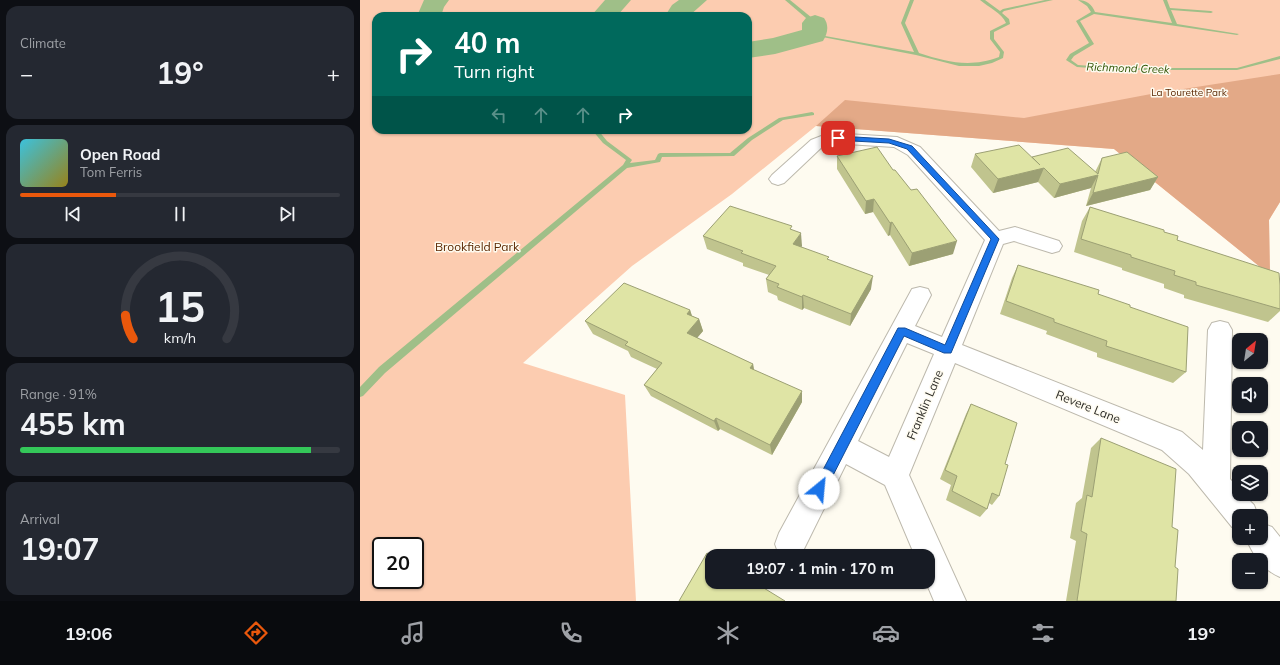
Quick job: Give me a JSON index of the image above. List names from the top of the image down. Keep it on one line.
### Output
{"streets":{"street":["Franklin Lane","Revere Lane"]},"crossings":[["Franklin Lane","Revere Lane"]],"water":["Richmond Creek"],"parks":["La Tourette Park","Brookfield Park"],"north":"top right","page":{"tile":["Climate",["Range · 91%","455 km"],["Arrival","19:07"]],"turn":["40 m","Turn right"],"heat":["−","19°","+"],"song":["Open Road","Tom Ferris"],"map_buttons":["+","−"],"limit":"20","trip":"19:07 · 1 min · 170 m","tabs":["19:06","19°"],"gauge":["15","km/h"]}}
